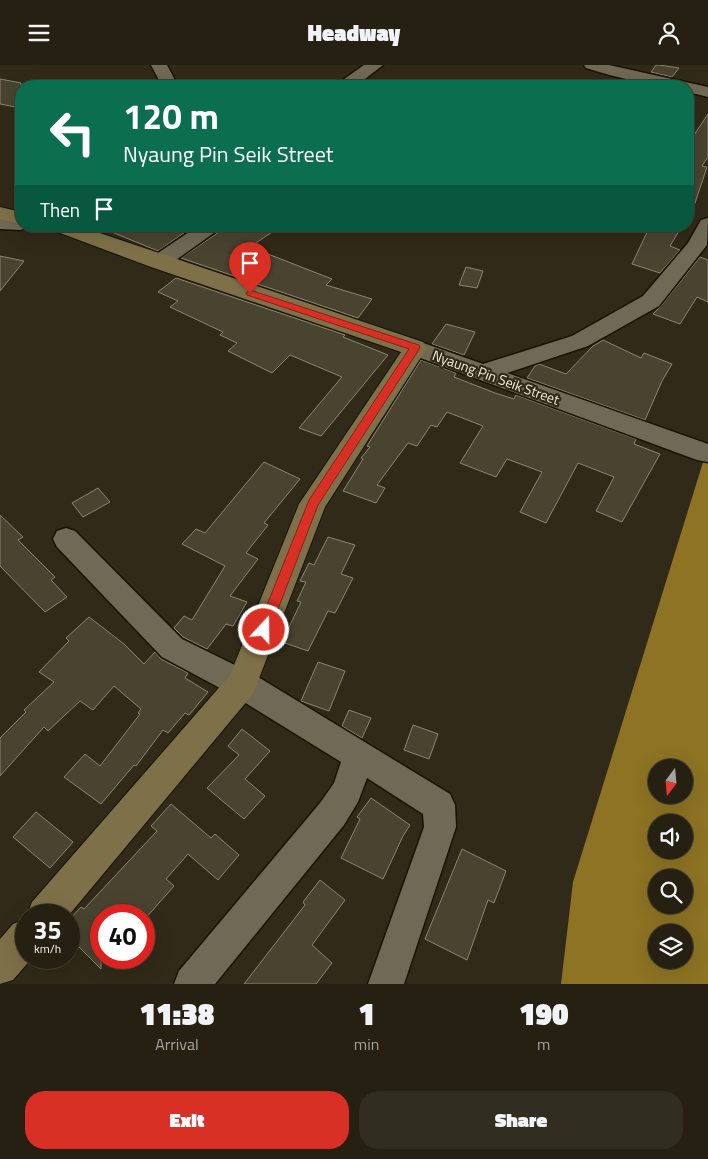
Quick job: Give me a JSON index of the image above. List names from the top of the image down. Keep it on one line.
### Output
{"streets":{"street":["Nyaung Pin Seik Street"]},"north":"bottom","page":{"header":"Headway","turn":["120 m","Nyaung Pin Seik Street"],"then":"Then","speed":"35 km/h","limit":"40","eta":["11:38","Arrival","1","min","190","m"],"buttons":["Exit","Share"]}}
